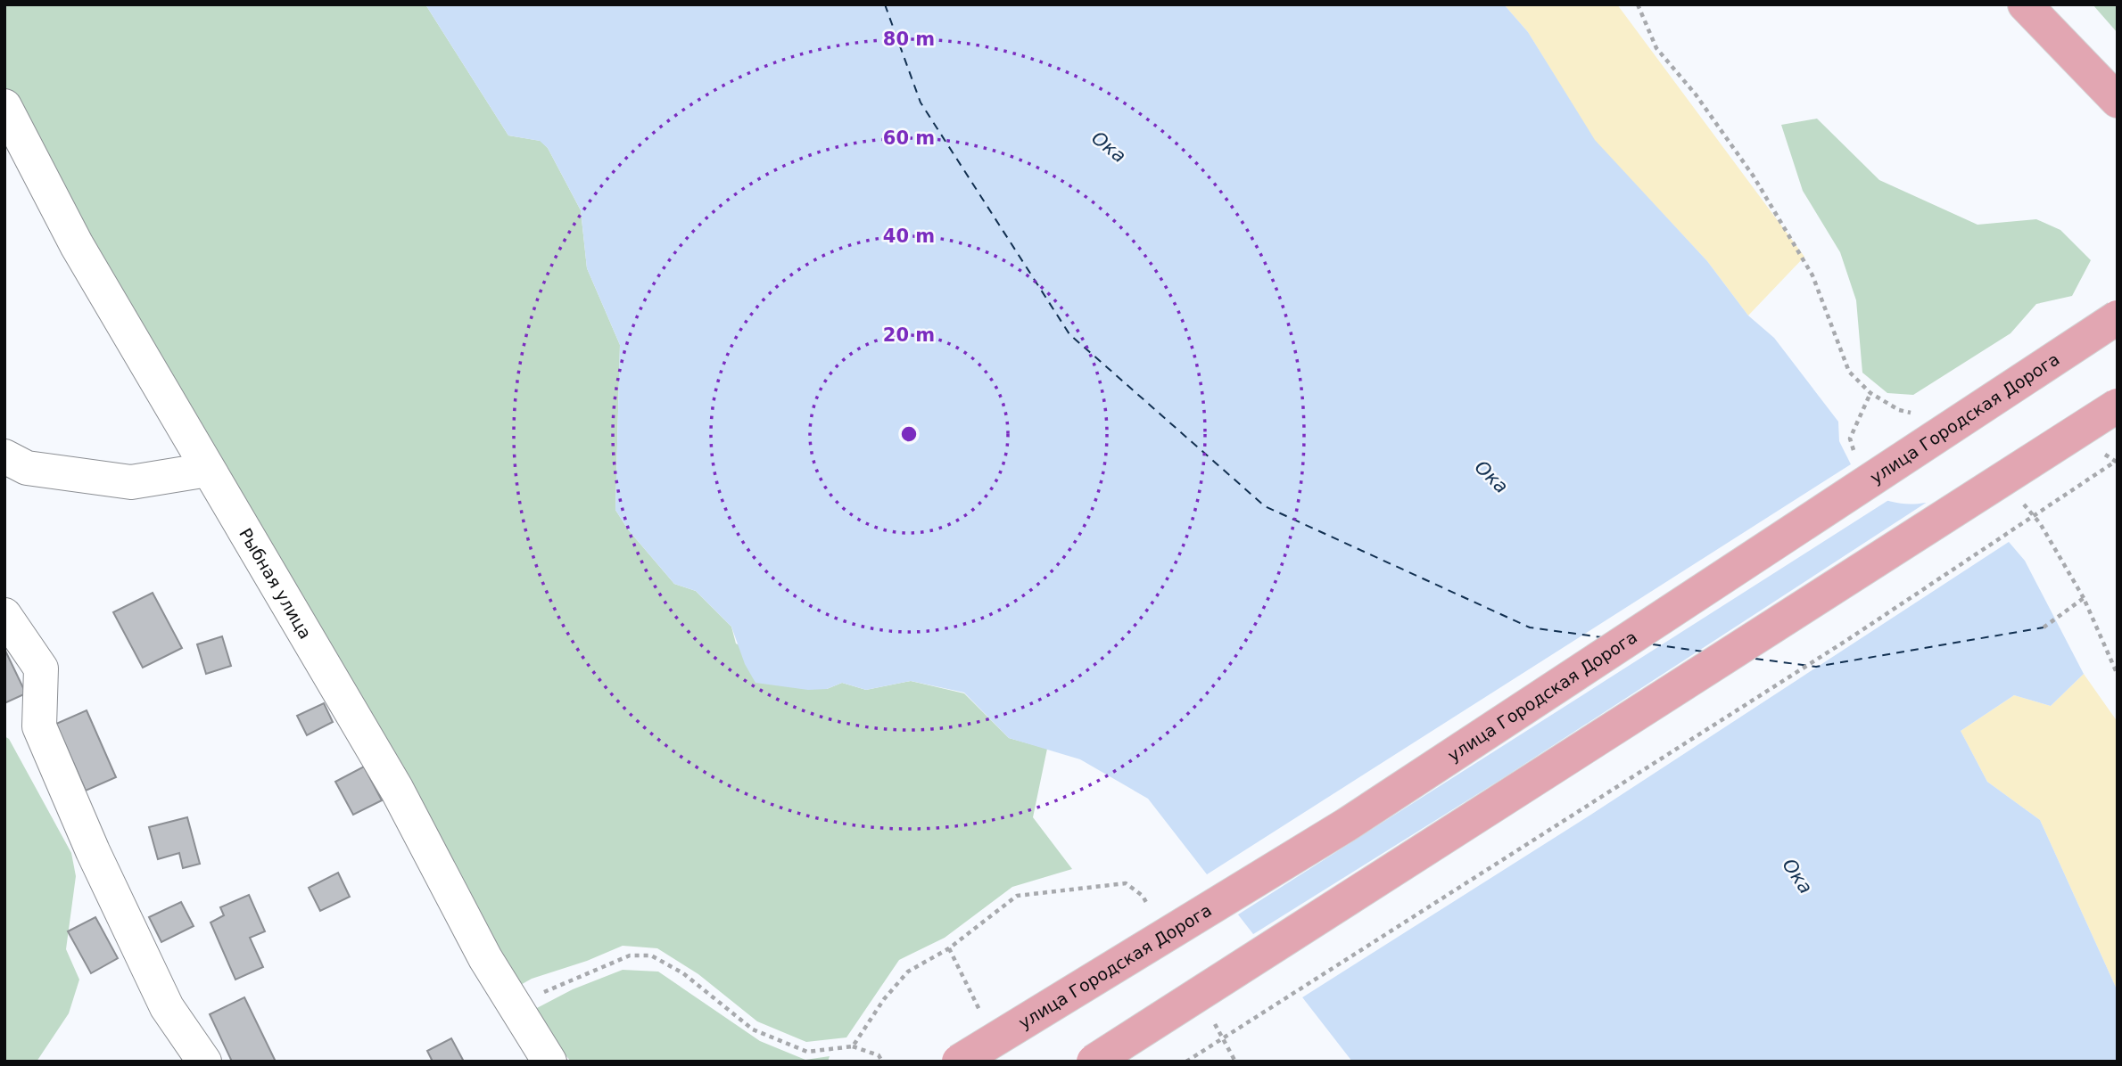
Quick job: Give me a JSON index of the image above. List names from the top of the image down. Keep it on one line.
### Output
{"streets":{"main road":["улица Городская Дорога"],"street":["Рыбная улица"]},"water":["Ока"],"rings":["80 m","60 m","40 m","20 m"]}
